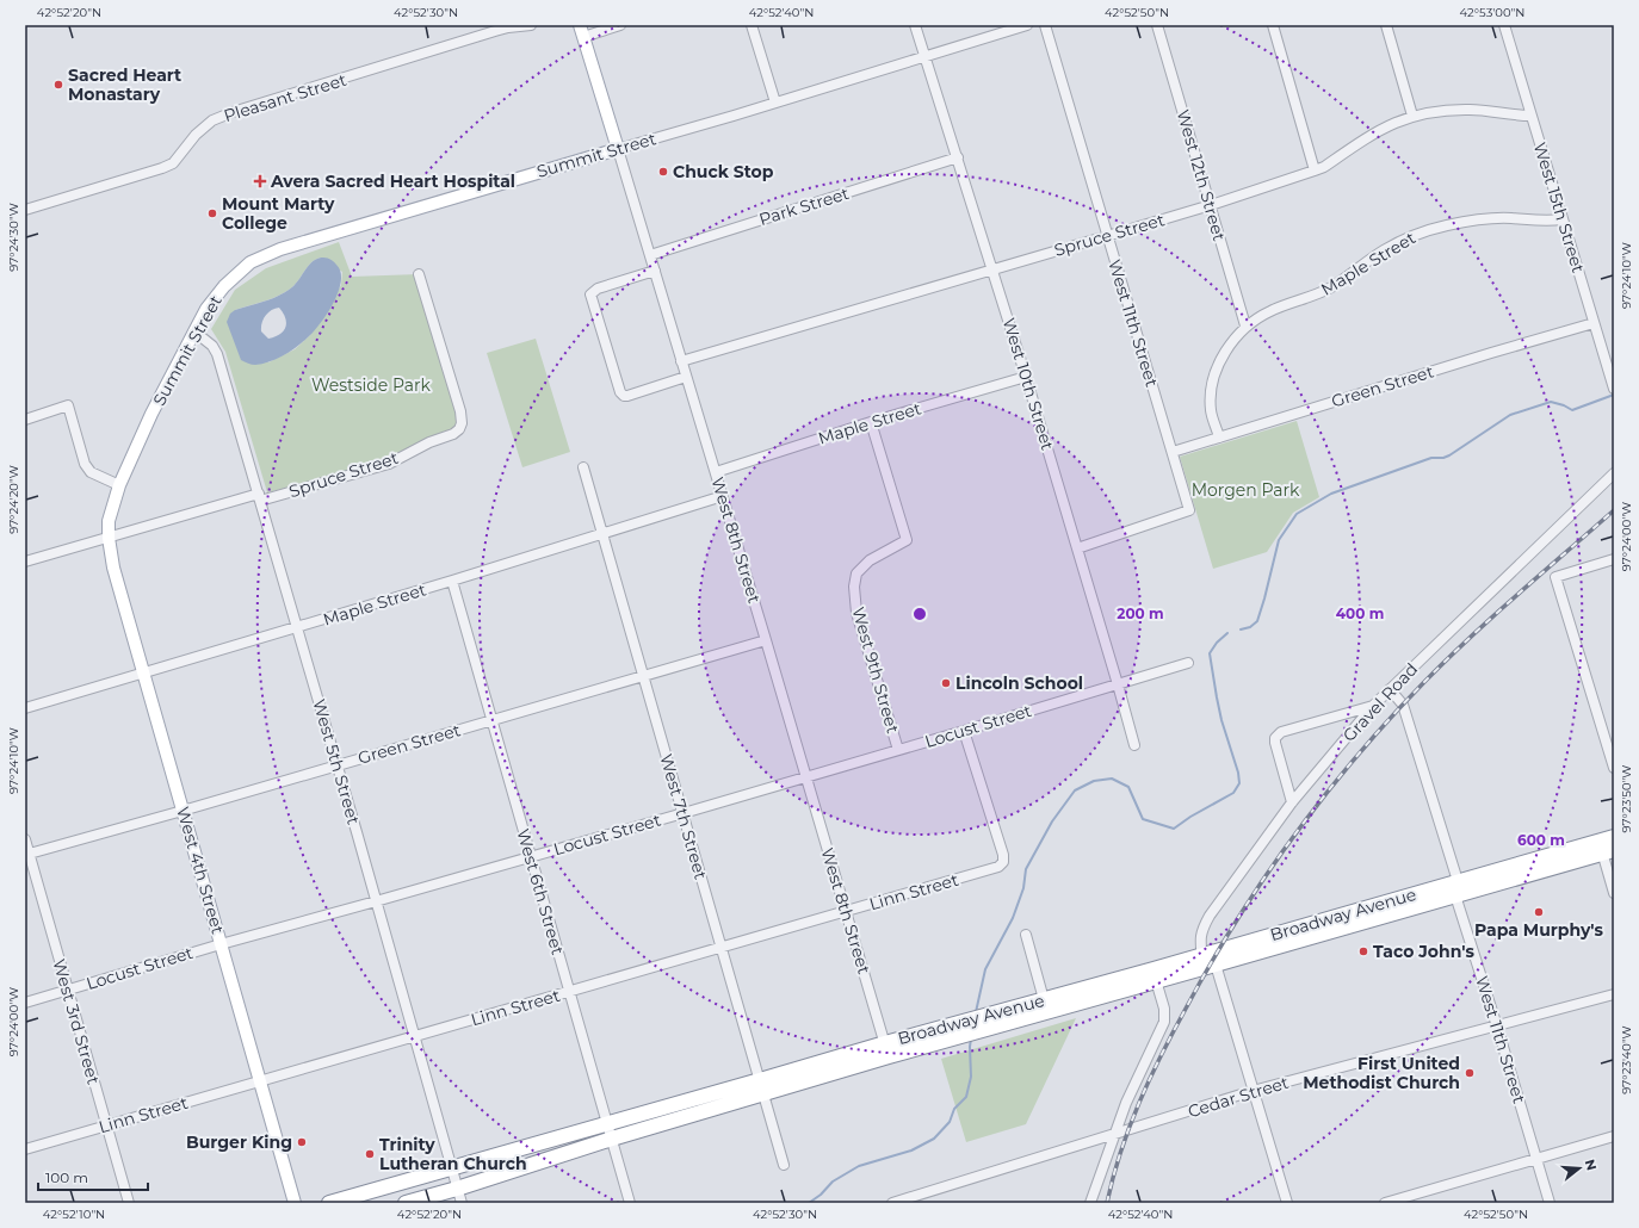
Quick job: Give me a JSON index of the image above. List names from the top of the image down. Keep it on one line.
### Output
{"streets":{"highway":["Broadway Avenue"],"main road":["Summit Street","West 8th Street","West 4th Street"],"street":["Pleasant Street","West 12th Street","Park Street","West 15th Street","Spruce Street","Maple Street","West 11th Street","West 10th Street","Green Street","West 9th Street","Gravel Road","Locust Street","West 5th Street","West 7th Street","West 6th Street","Linn Street","West 3rd Street","Cedar Street"]},"crossings":[["Summit Street","Spruce Street"],["Summit Street","West 10th Street"],["Summit Street","West 8th Street"],["Summit Street","West 5th Street"],["Summit Street","West 4th Street"],["West 12th Street","Spruce Street"],["West 12th Street","Maple Street"],["Park Street","West 10th Street"],["Park Street","West 8th Street"],["West 15th Street","Spruce Street"],["West 15th Street","Maple Street"],["West 15th Street","Green Street"],["Spruce Street","West 11th Street"],["Spruce Street","West 10th Street"],["Spruce Street","West 8th Street"],["Spruce Street","West 5th Street"],["Spruce Street","West 4th Street"],["Maple Street","West 10th Street"],["Maple Street","Green Street"],["Maple Street","West 8th Street"],["Maple Street","West 9th Street"],["Maple Street","West 5th Street"],["Maple Street","West 7th Street"],["Maple Street","West 4th Street"],["Maple Street","West 6th Street"],["West 11th Street","West 10th Street"],["West 11th Street","Green Street"],["West 11th Street","Gravel Road"],["West 11th Street","Broadway Avenue"],["West 11th Street","Cedar Street"],["West 10th Street","Locust Street"],["Green Street","West 8th Street"],["Green Street","West 5th Street"],["Green Street","West 7th Street"],["Green Street","West 4th Street"],["Green Street","West 6th Street"],["Green Street","West 3rd Street"],["West 8th Street","Locust Street"],["West 8th Street","Linn Street"],["West 8th Street","Broadway Avenue"],["West 9th Street","Locust Street"],["Gravel Road","Broadway Avenue"],["Locust Street","West 5th Street"],["Locust Street","West 7th Street"],["Locust Street","West 4th Street"],["Locust Street","West 6th Street"],["Locust Street","Linn Street"],["Locust Street","West 3rd Street"],["West 5th Street","Linn Street"],["West 5th Street","Broadway Avenue"],["West 7th Street","Linn Street"],["West 7th Street","Broadway Avenue"],["West 4th Street","Linn Street"],["West 6th Street","Linn Street"],["West 6th Street","Broadway Avenue"],["Linn Street","West 3rd Street"]],"parks":["Westside Park","Morgen Park"],"places":{"other":["Sacred Heart Monastary","Chuck Stop","Mount Marty College","Lincoln School","Papa Murphy's","Taco John's","First United Methodist Church","Burger King","Trinity Lutheran Church"],"health":["Avera Sacred Heart Hospital"]},"scale_bar":"100 m","north":"right","coordinates":["42°52'20\"N","42°52'30\"N","42°52'40\"N","42°52'50\"N","42°53'00\"N","97°24'30\"W","97°24'10\"W","97°24'20\"W","97°24'00\"W","97°23'50\"W","97°23'40\"W","42°52'10\"N"],"rings":["200 m","400 m","600 m"]}
